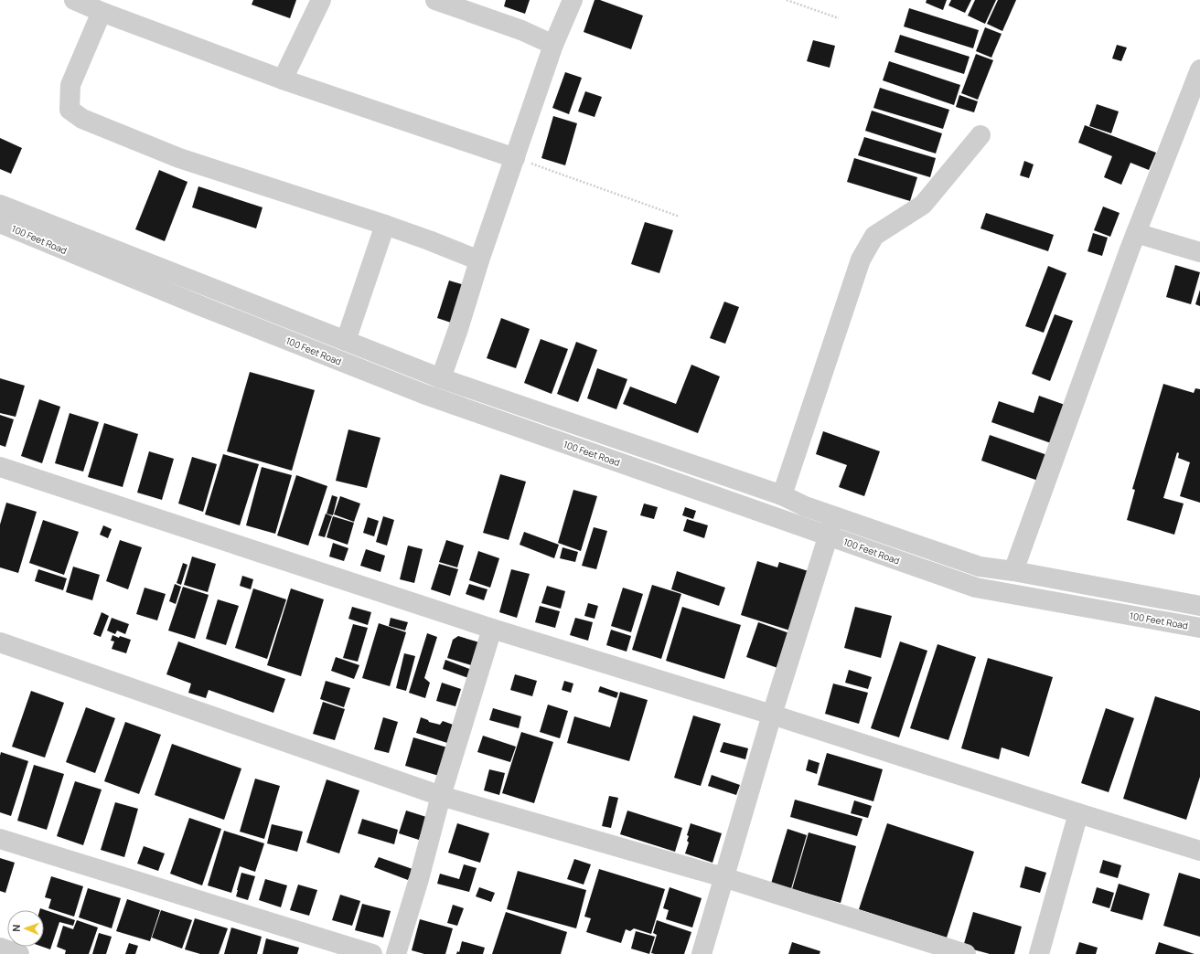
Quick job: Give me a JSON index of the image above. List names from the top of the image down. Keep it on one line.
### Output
{"streets":{"street":["100 Feet Road"]},"north":"left"}
